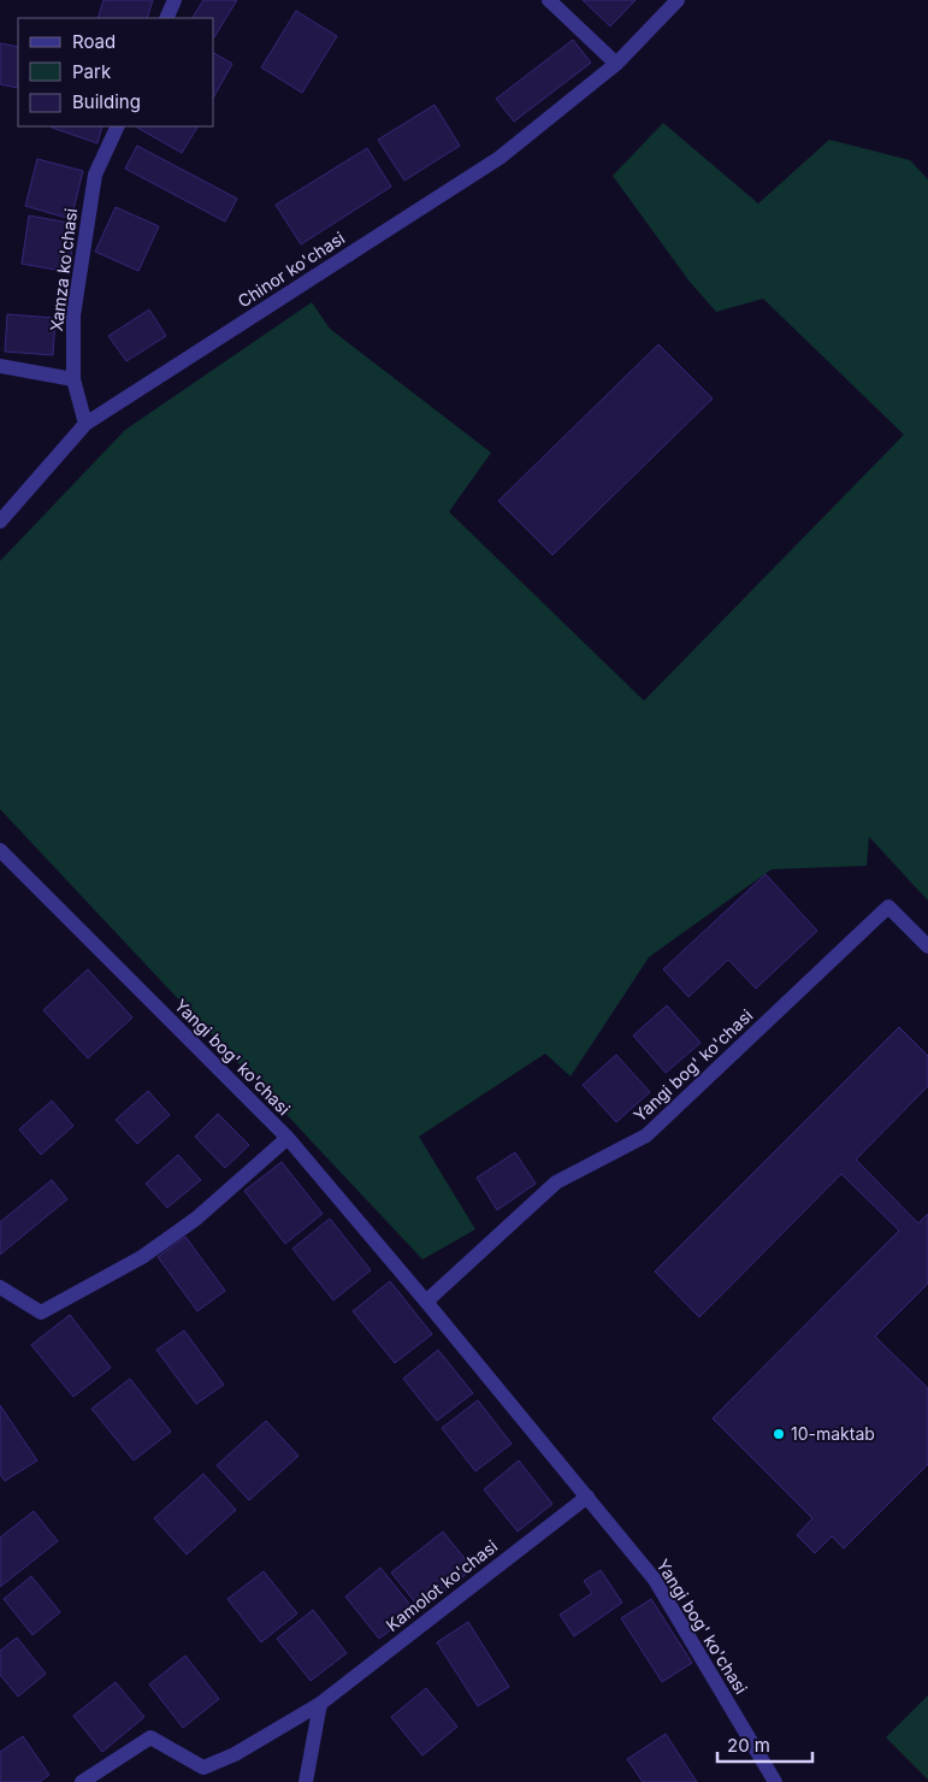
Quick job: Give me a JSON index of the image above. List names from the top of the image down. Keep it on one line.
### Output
{"streets":{"street":["Xamza ko'chasi","Chinor ko'chasi","Yangi bog' ko'chasi","Kamolot ko'chasi"]},"crossings":[["Xamza ko'chasi","Chinor ko'chasi"],["Yangi bog' ko'chasi","Kamolot ko'chasi"]],"places":["10-maktab"],"legend":["Road","Park","Building"],"scale_bar":"20 m"}
